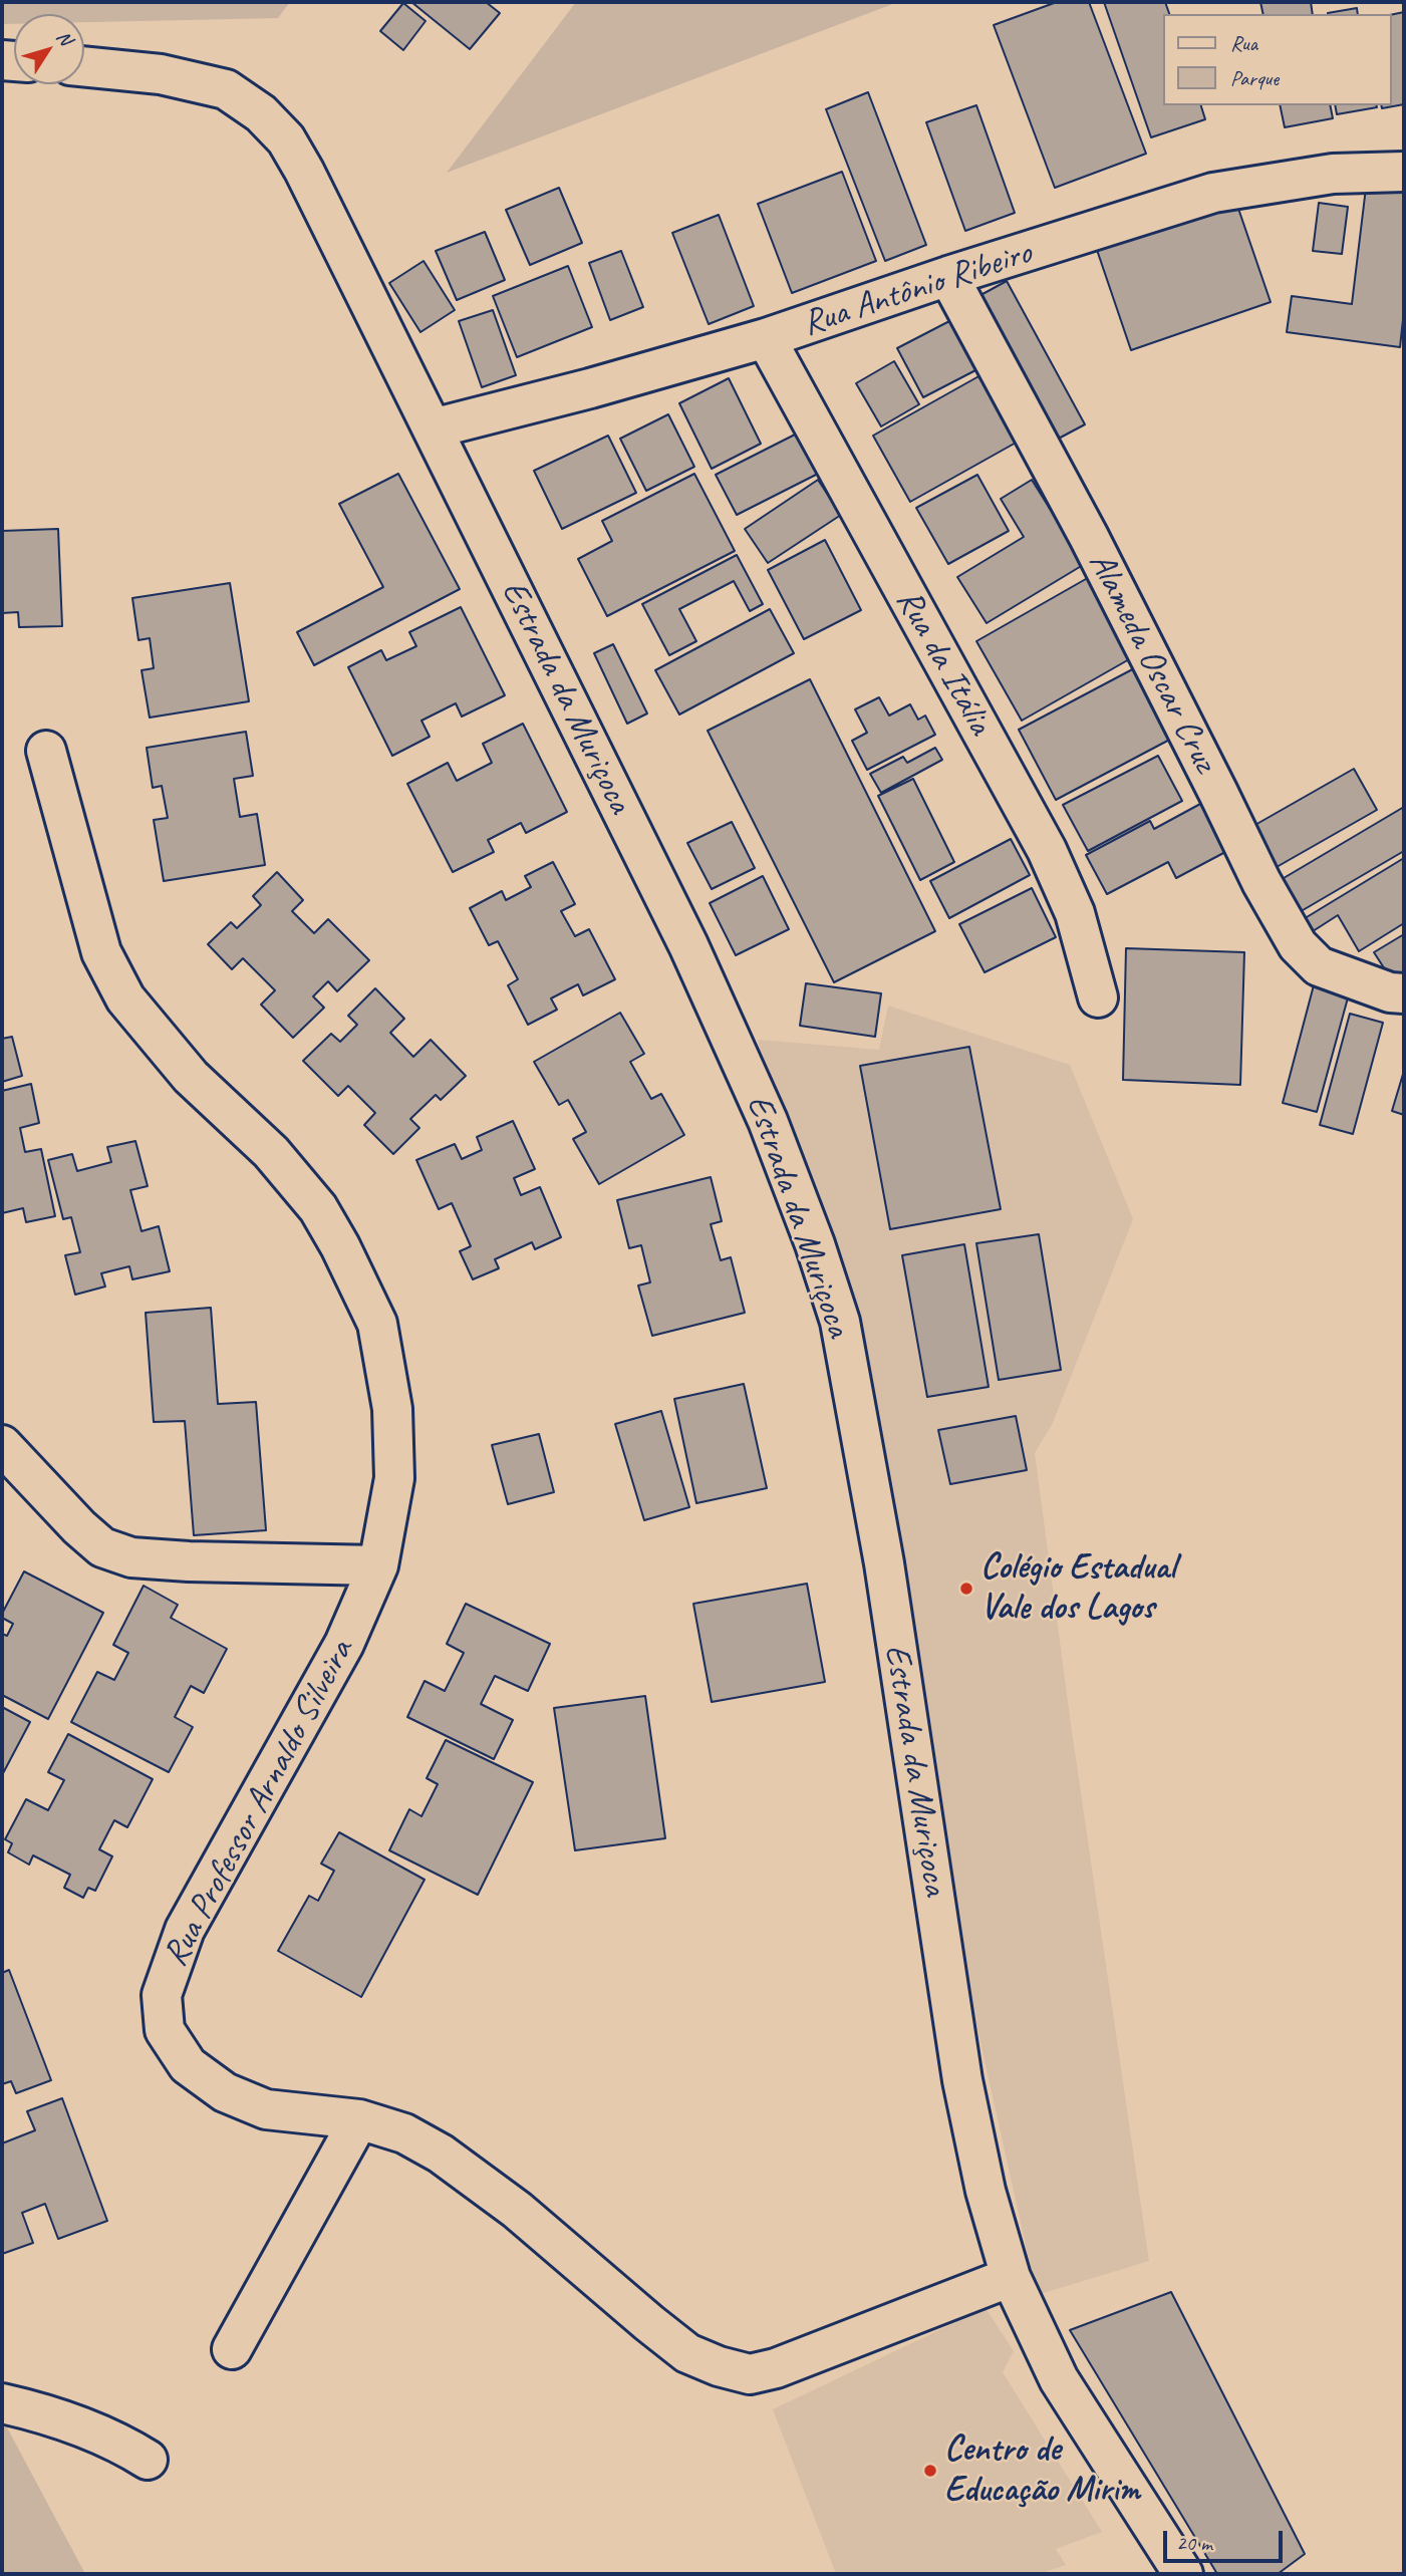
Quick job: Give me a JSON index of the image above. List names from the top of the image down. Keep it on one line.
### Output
{"streets":{"street":["Rua Antônio Ribeiro","Rua da Itália","Alameda Oscar Cruz","Estrada da Muriçoca","Rua Professor Arnaldo Silveira"]},"crossings":[["Rua Antônio Ribeiro","Rua da Itália"],["Rua Antônio Ribeiro","Alameda Oscar Cruz"],["Rua Antônio Ribeiro","Estrada da Muriçoca"],["Estrada da Muriçoca","Rua Professor Arnaldo Silveira"]],"places":["Colégio Estadual Vale dos Lagos","Centro de Educação Mirim"],"legend":["Rua","Parque"],"scale_bar":"20 m","north":"top right"}
